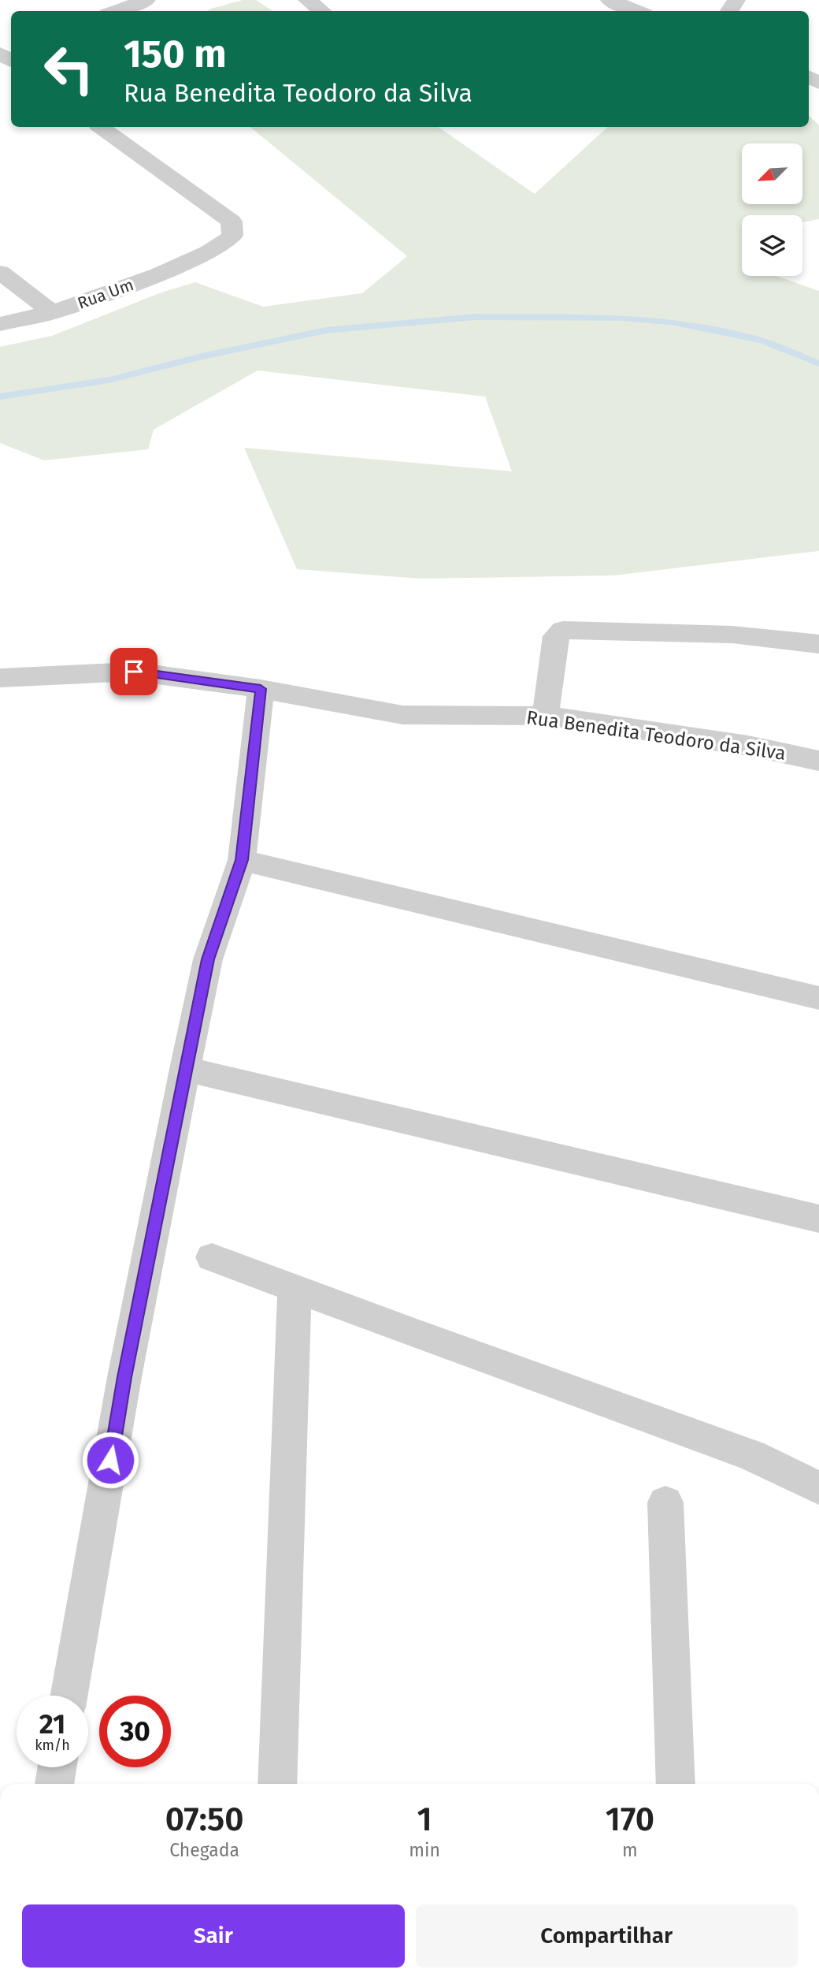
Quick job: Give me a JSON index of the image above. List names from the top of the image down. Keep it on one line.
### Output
{"streets":{"street":["Rua Um","Rua Benedita Teodoro da Silva"]},"north":"bottom left","page":{"turn":["150 m","Rua Benedita Teodoro da Silva"],"speed":"21 km/h","limit":"30","eta":["07:50","Chegada","1","min","170","m"],"buttons":["Sair","Compartilhar"]}}
